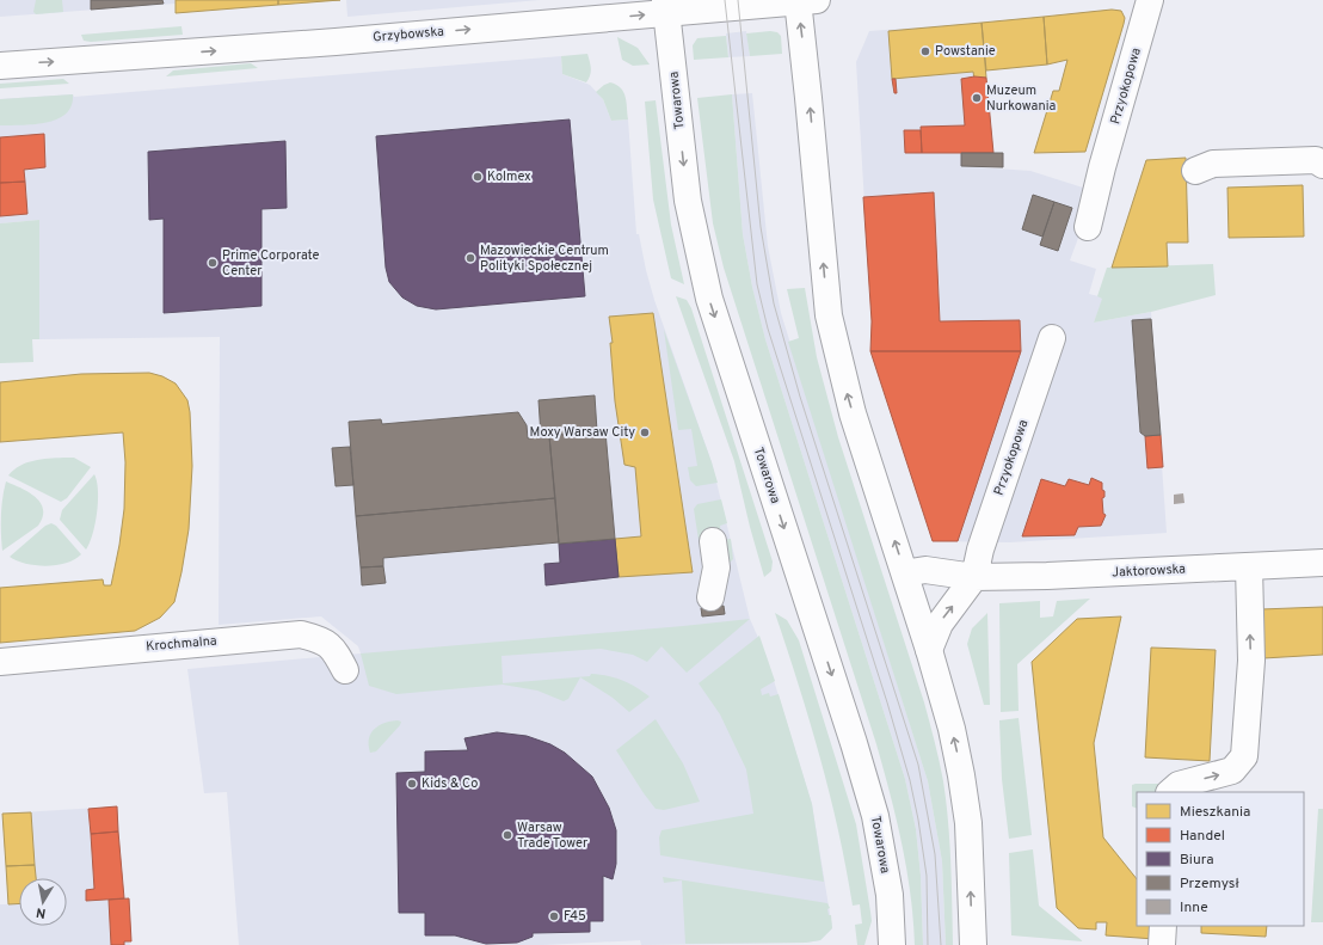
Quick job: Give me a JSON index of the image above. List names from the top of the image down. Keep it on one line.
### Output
{"streets":{"street":["Grzybowska","Przyokopowa","Towarowa","Jaktorowska","Krochmalna"]},"crossings":[["Grzybowska","Towarowa"],["Przyokopowa","Jaktorowska"]],"one_way":["Grzybowska"],"places":["Powstanie","Muzeum Nurkowania","Kolmex","Mazowieckie Centrum Polityki Społecznej","Prime Corporate Center","Moxy Warsaw City","Kids & Co","Warsaw Trade Tower","F45"],"legend":["Mieszkania","Handel","Biura","Przemysł","Inne"],"north":"bottom"}
